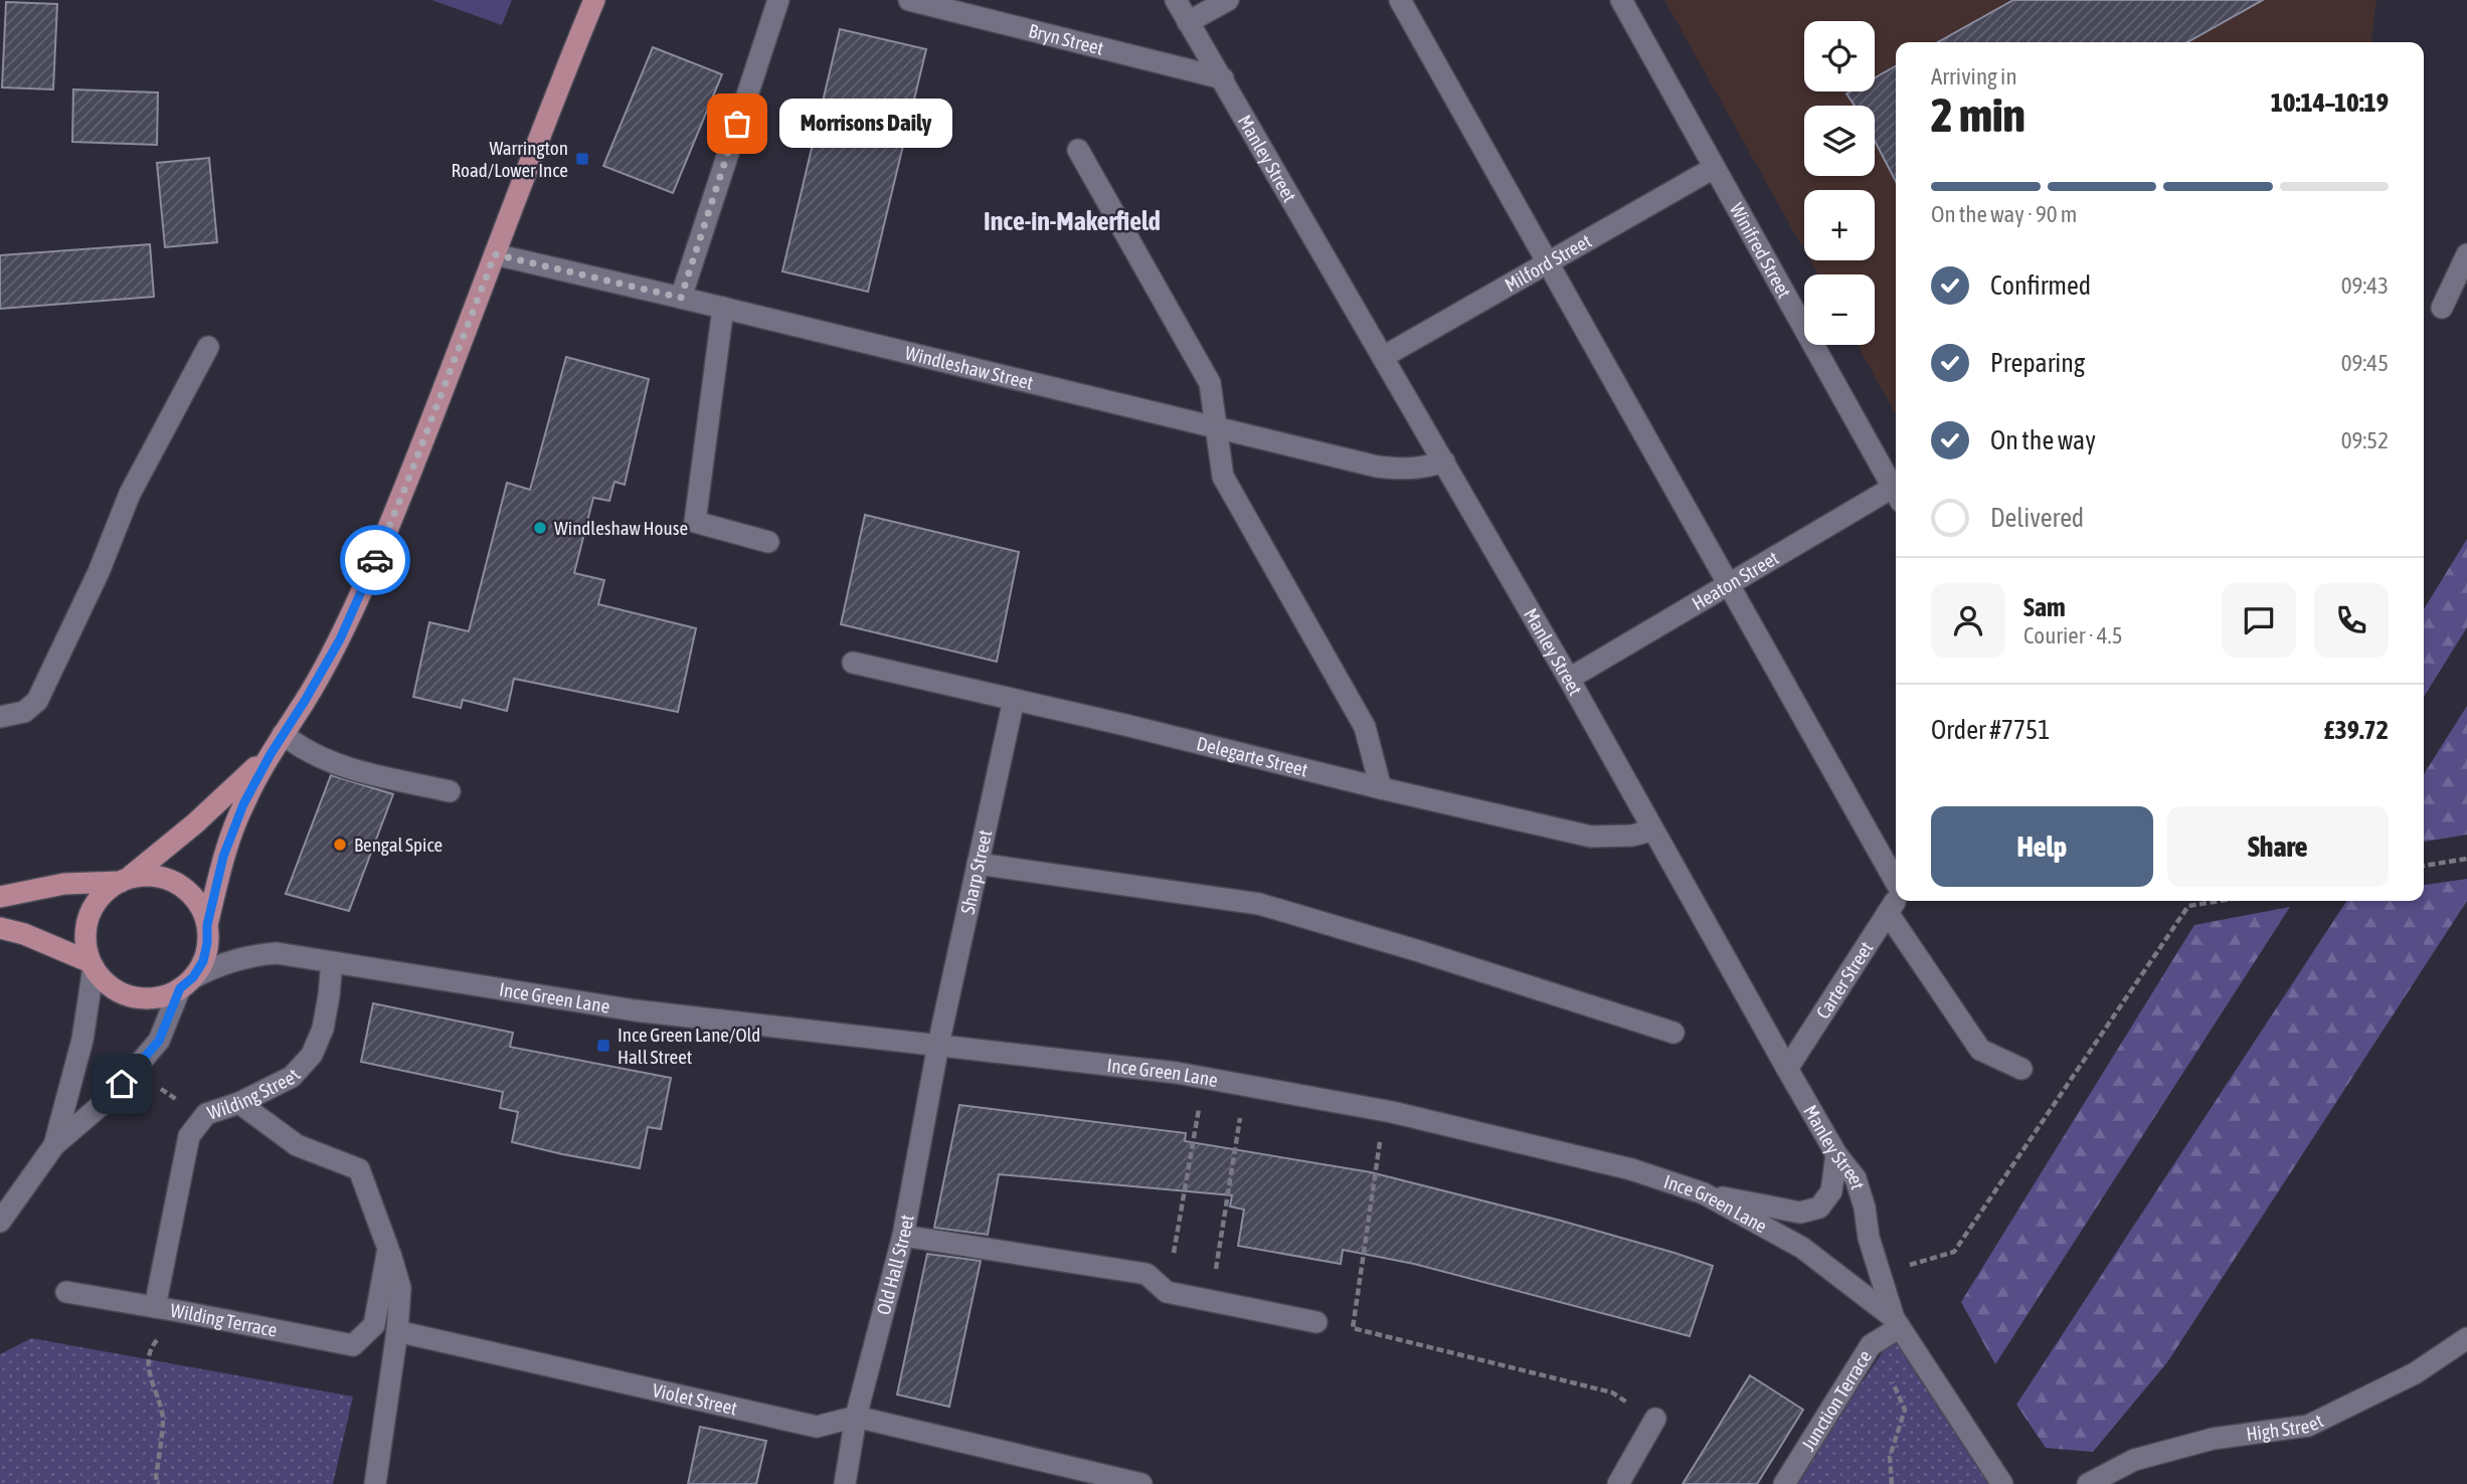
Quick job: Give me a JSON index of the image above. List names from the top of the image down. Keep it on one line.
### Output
{"streets":{"street":["Bryn Street","Manley Street","Winifred Street","Milford Street","Windleshaw Street","Heaton Street","Delegarte Street","Sharp Street","Carter Street","Ince Green Lane","Wilding Street","Old Hall Street","Wilding Terrace","Violet Street","Junction Terrace","High Street"]},"crossings":[["Bryn Street","Manley Street"],["Manley Street","Milford Street"],["Manley Street","Windleshaw Street"],["Manley Street","Heaton Street"],["Manley Street","Delegarte Street"],["Manley Street","Carter Street"],["Manley Street","Ince Green Lane"],["Manley Street","Junction Terrace"],["Winifred Street","Milford Street"],["Delegarte Street","Sharp Street"],["Sharp Street","Ince Green Lane"],["Sharp Street","Old Hall Street"],["Ince Green Lane","Wilding Street"],["Ince Green Lane","Old Hall Street"],["Ince Green Lane","Junction Terrace"],["Wilding Street","Wilding Terrace"],["Old Hall Street","Violet Street"]],"districts":["Ince-in-Makerfield"],"places":{"other":["Morrisons Daily","Windleshaw House","Bengal Spice"],"transit":["Warrington Road/Lower Ince","Ince Green Lane/Old Hall Street"]},"page":{"map_buttons":["+","−"],"heading":["2 min","Arriving in","10:14–10:19"],"panel":["Sam","Courier · 4.5","Order #7751","£39.72"],"bubble":"Morrisons Daily","bar":"On the way · 90 m","list":[["Confirmed","09:43"],["Preparing","09:45"],["On the way","09:52"],"Delivered"],"buttons":["Help","Share"]}}
